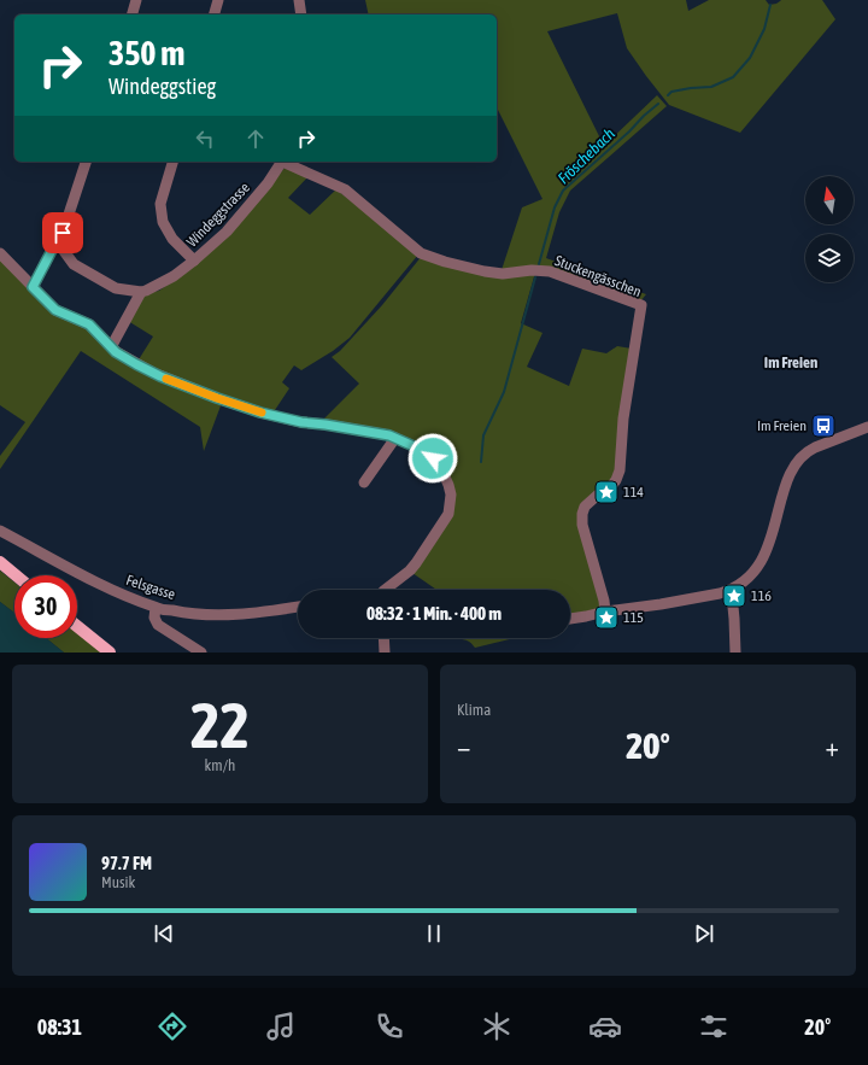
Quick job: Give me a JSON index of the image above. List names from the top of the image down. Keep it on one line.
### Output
{"streets":{"street":["Windeggstrasse","Stuckengässchen","Felsgasse"]},"districts":["Im Freien"],"water":["Fröschebach"],"places":{"bus stop":["Im Freien"],"place":["114","116","115"]},"north":"top","page":{"turn":["350 m","Windeggstieg"],"limit":"30","trip":"08:32 · 1 Min. · 400 m","tile":[["22","km/h"],"Klima"],"heat":["−","20°","+"],"song":["97.7 FM","Musik"],"tabs":["08:31","20°"]}}
